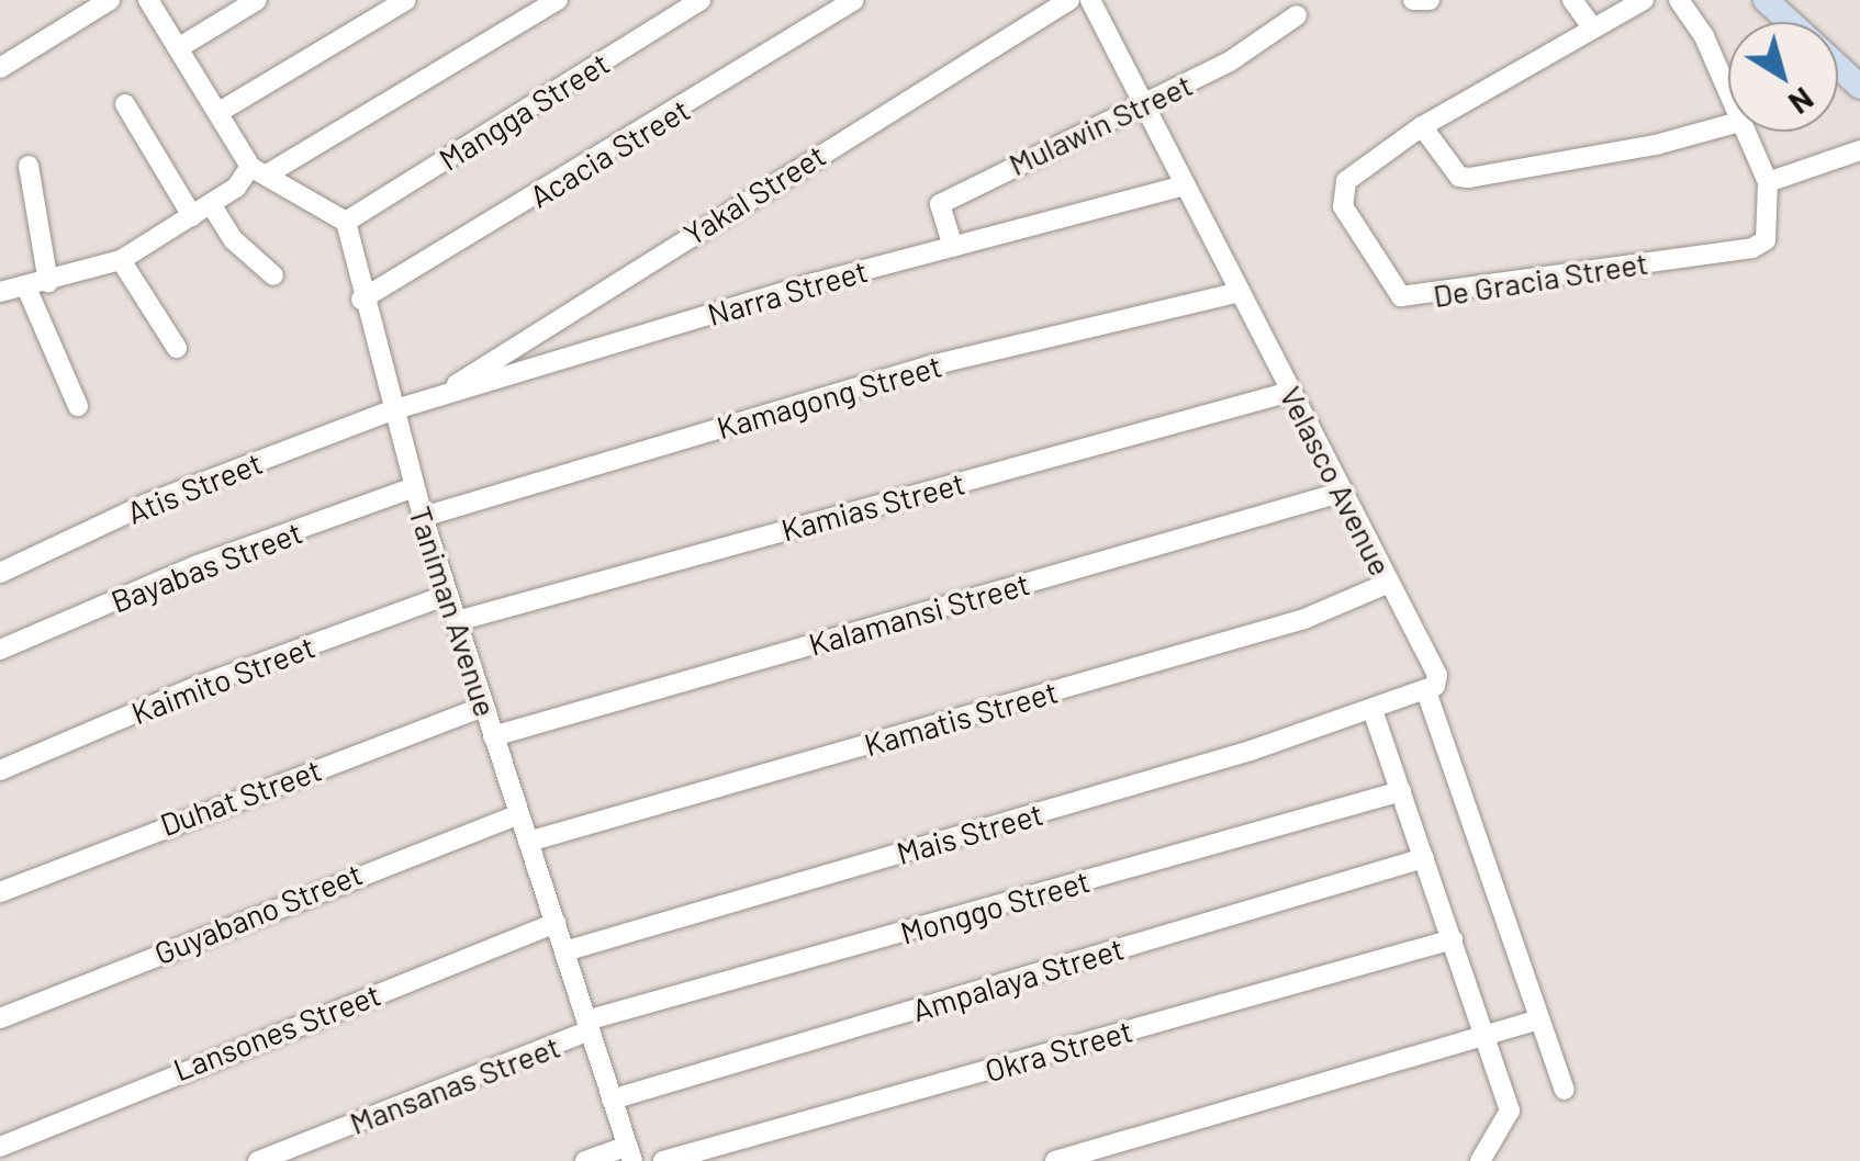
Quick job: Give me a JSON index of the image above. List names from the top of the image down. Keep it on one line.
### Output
{"streets":{"street":["Mangga Street","Mulawin Street","Acacia Street","Yakal Street","De Gracia Street","Narra Street","Kamagong Street","Velasco Avenue","Atis Street","Kamias Street","Bayabas Street","Taniman Avenue","Kalamansi Street","Kaimito Street","Kamatis Street","Duhat Street","Mais Street","Monggo Street","Guyabano Street","Ampalaya Street","Lansones Street","Okra Street","Mansanas Street"]},"crossings":[["Mangga Street","Taniman Avenue"],["Mulawin Street","Narra Street"],["Mulawin Street","Velasco Avenue"],["Acacia Street","Taniman Avenue"],["Yakal Street","Narra Street"],["Narra Street","Velasco Avenue"],["Narra Street","Atis Street"],["Narra Street","Taniman Avenue"],["Kamagong Street","Velasco Avenue"],["Kamagong Street","Taniman Avenue"],["Velasco Avenue","Kamias Street"],["Velasco Avenue","Kalamansi Street"],["Velasco Avenue","Kamatis Street"],["Atis Street","Taniman Avenue"],["Kamias Street","Taniman Avenue"],["Bayabas Street","Taniman Avenue"],["Taniman Avenue","Kalamansi Street"],["Taniman Avenue","Kaimito Street"],["Taniman Avenue","Kamatis Street"],["Taniman Avenue","Duhat Street"],["Taniman Avenue","Mais Street"],["Taniman Avenue","Monggo Street"],["Taniman Avenue","Guyabano Street"],["Taniman Avenue","Ampalaya Street"],["Taniman Avenue","Lansones Street"],["Taniman Avenue","Mansanas Street"],["Monggo Street","Mansanas Street"]],"north":"bottom right"}
